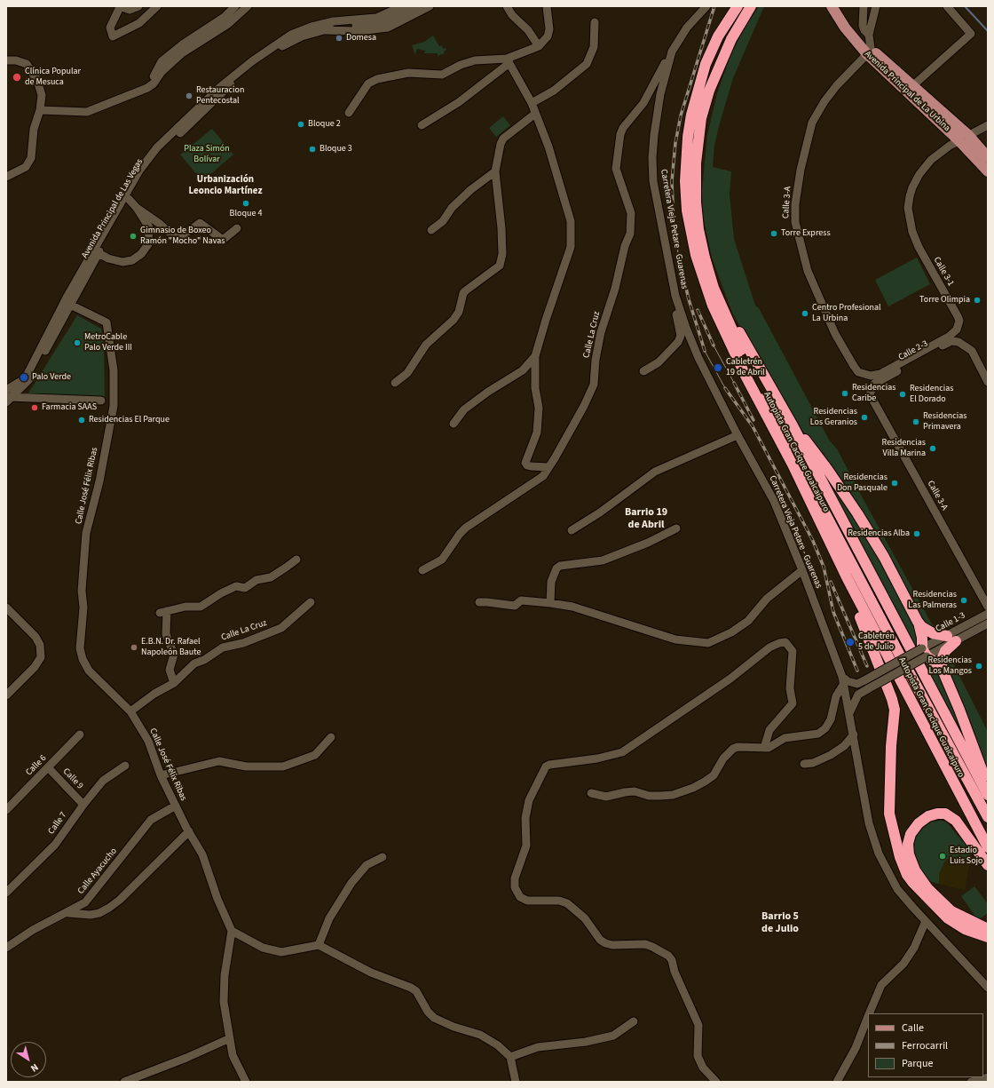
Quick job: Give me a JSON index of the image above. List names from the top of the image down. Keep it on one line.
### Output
{"streets":{"highway":["Autopista Gran Cacique Guaicaipuro"],"main road":["Avenida Principal de La Urbina"],"street":["Calle 3-A","Avenida Principal de Las Vegas","Carretera Vieja Petare - Guarenas","Calle 3-1","Calle La Cruz","Calle 2-3","Calle José Félix Ribas","Calle 1-3","Calle 6","Calle 9","Calle 7","Calle Ayacucho"]},"crossings":[["Avenida Principal de La Urbina","Calle 3-A"],["Avenida Principal de La Urbina","Calle 3-1"],["Calle 3-A","Calle 3-1"],["Calle 3-A","Calle 2-3"],["Avenida Principal de Las Vegas","Calle José Félix Ribas"],["Carretera Vieja Petare - Guarenas","Calle La Cruz"],["Calle La Cruz","Calle José Félix Ribas"],["Calle José Félix Ribas","Calle Ayacucho"],["Calle 6","Calle 9"],["Calle 9","Calle 7"]],"districts":["Urbanización Leoncio Martínez","Barrio 19 de Abril","Barrio 5 de Julio"],"parks":["Plaza Simón Bolívar"],"places":["Domesa","Clínica Popular de Mesuca","Restauracion Pentecostal","Bloque 2","Bloque 3","Bloque 4","Torre Express","Gimnasio de Boxeo Ramón \"Mocho\" Navas","Torre Olimpia","Centro Profesional La Urbina","MetroCable Palo Verde III","Cabletrén 19 de Abril","Palo Verde","Residencias Caribe","Residencias El Dorado","Farmacia SAAS","Residencias Los Geranios","Residencias El Parque","Residencias Primavera","Residencias Villa Marina","Residencias Don Pasquale","Residencias Alba","Residencias Las Palmeras","Cabletrén 5 de Julio","E.B.N. Dr. Rafael Napoleón Baute","Residencias Los Mangos","Estadio Luis Sojo"],"legend":["Calle","Ferrocarril","Parque"],"north":"bottom right"}
